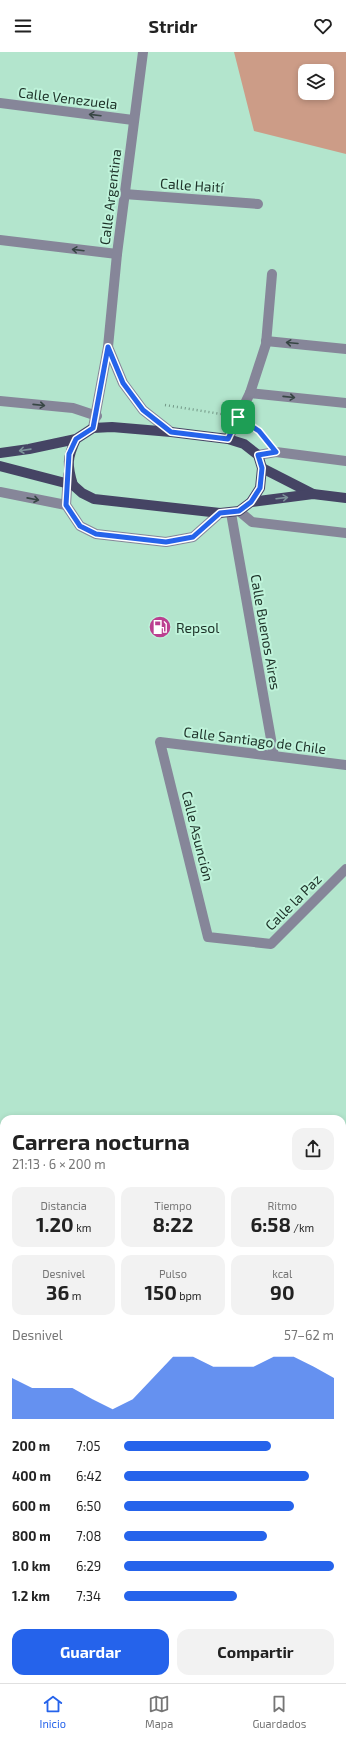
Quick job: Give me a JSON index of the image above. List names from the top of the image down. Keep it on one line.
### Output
{"streets":{"street":["Calle Venezuela","Calle Haití","Calle Argentina","Calle Buenos Aires","Calle Santiago de Chile","Calle Asunción","Calle la Paz"]},"crossings":[["Calle Venezuela","Calle Argentina"],["Calle Haití","Calle Argentina"],["Calle Buenos Aires","Calle Santiago de Chile"],["Calle Santiago de Chile","Calle Asunción"],["Calle Asunción","Calle la Paz"]],"one_way":["Calle Venezuela"],"places":{"fuel station":["Repsol"]},"page":{"header":"Stridr","heading":["Carrera nocturna","21:13 · 6 × 200 m"],"stats":[["Distancia","1.20 km"],["Tiempo","8:22"],["Ritmo","6:58 /km"],["Desnivel","36 m"],["Pulso","150 bpm"],["kcal","90"]],"chart":["Desnivel","57–62 m"],"list":[{"name":"200 m","note":"7:05"},{"name":"400 m","note":"6:42"},{"name":"600 m","note":"6:50"},{"name":"800 m","note":"7:08"},{"name":"1.0 km","note":"6:29"},{"name":"1.2 km","note":"7:34"}],"buttons":["Guardar","Compartir"],"tabs":["Inicio","Mapa","Guardados"]}}
